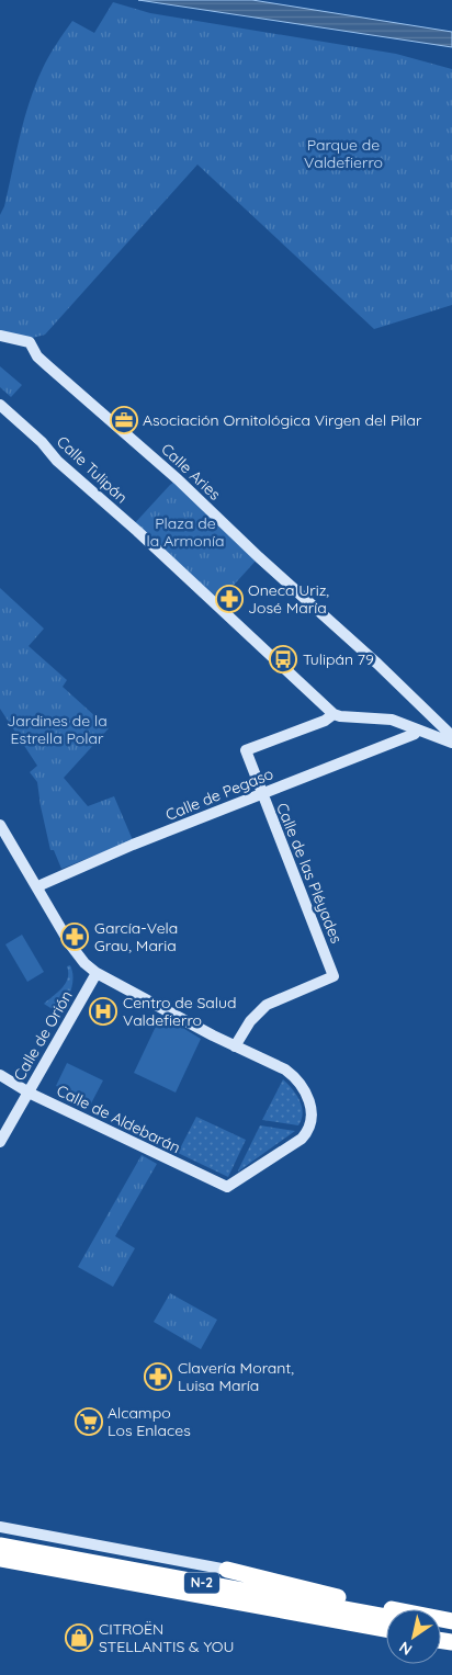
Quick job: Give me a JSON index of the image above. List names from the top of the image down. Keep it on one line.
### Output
{"streets":{"highway":["N-2"],"street":["Calle Tulipán","Calle Aries","Calle de Pegaso","Calle de las Pléyades","Calle de Orión","Calle de Aldebarán"]},"crossings":[["Calle Tulipán","Calle de las Pléyades"],["Calle de Pegaso","Calle de las Pléyades"],["Calle de las Pléyades","Calle de Aldebarán"],["Calle de Orión","Calle de Aldebarán"]],"parks":["Parque de Valdefierro","Plaza de la Armonía","Jardines de la Estrella Polar"],"places":{"office":["Asociación Ornitológica Virgen del Pilar"],"pharmacy":["Oneca Uriz, José María","García-Vela Grau, Maria","Clavería Morant, Luisa María"],"bus stop":["Tulipán 79"],"hospital":["Centro de Salud Valdefierro"],"supermarket":["Alcampo Los Enlaces"],"shop":["CITROËN STELLANTIS & YOU"]},"north":"bottom left"}
